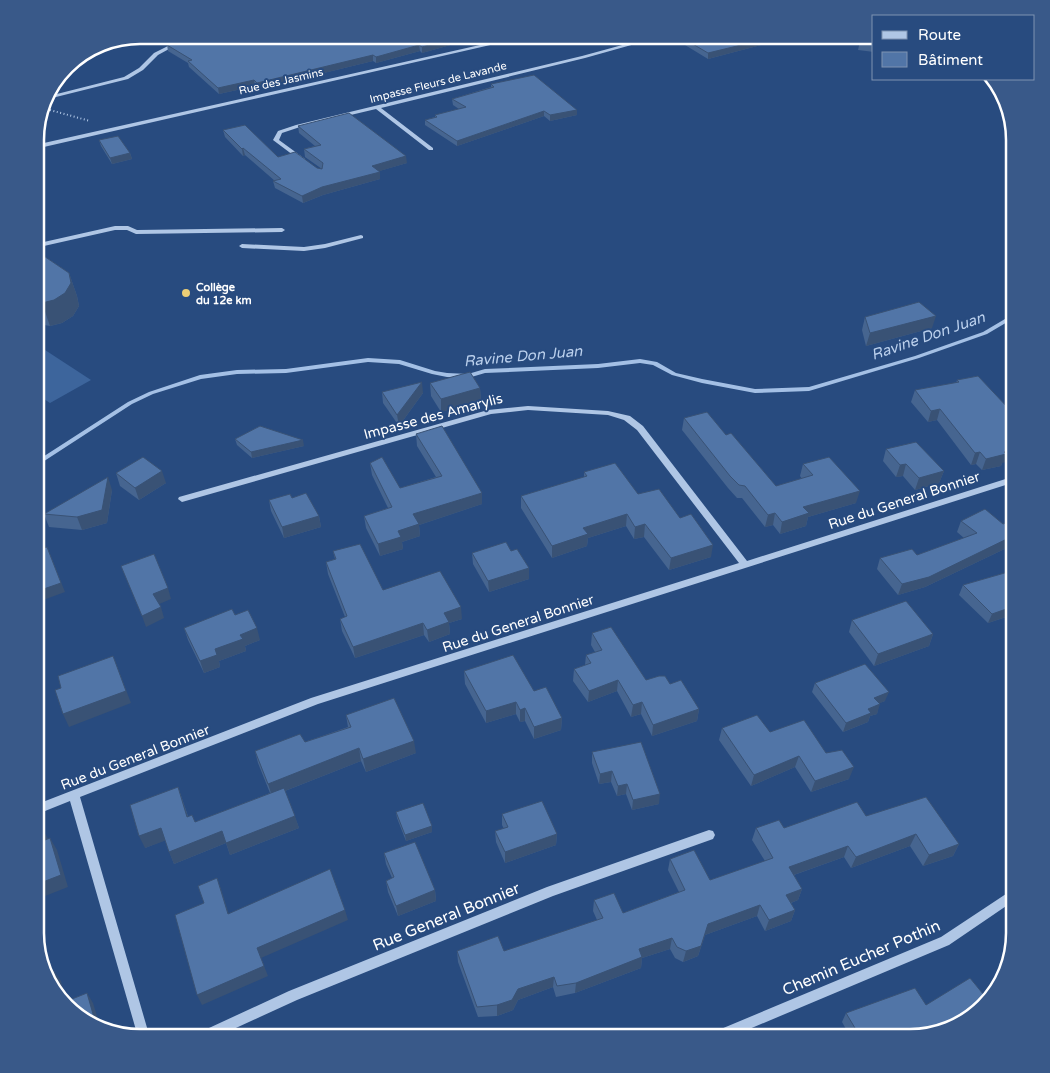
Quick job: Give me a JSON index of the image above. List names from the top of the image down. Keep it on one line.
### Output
{"streets":{"street":["Rue des Jasmins","Impasse Fleurs de Lavande","Impasse des Amarylis","Rue du General Bonnier","Rue General Bonnier","Chemin Eucher Pothin"]},"crossings":[["Impasse des Amarylis","Rue du General Bonnier"]],"water":["Ravine Don Juan"],"places":["Collège du 12e km"],"legend":["Route","Bâtiment"]}
